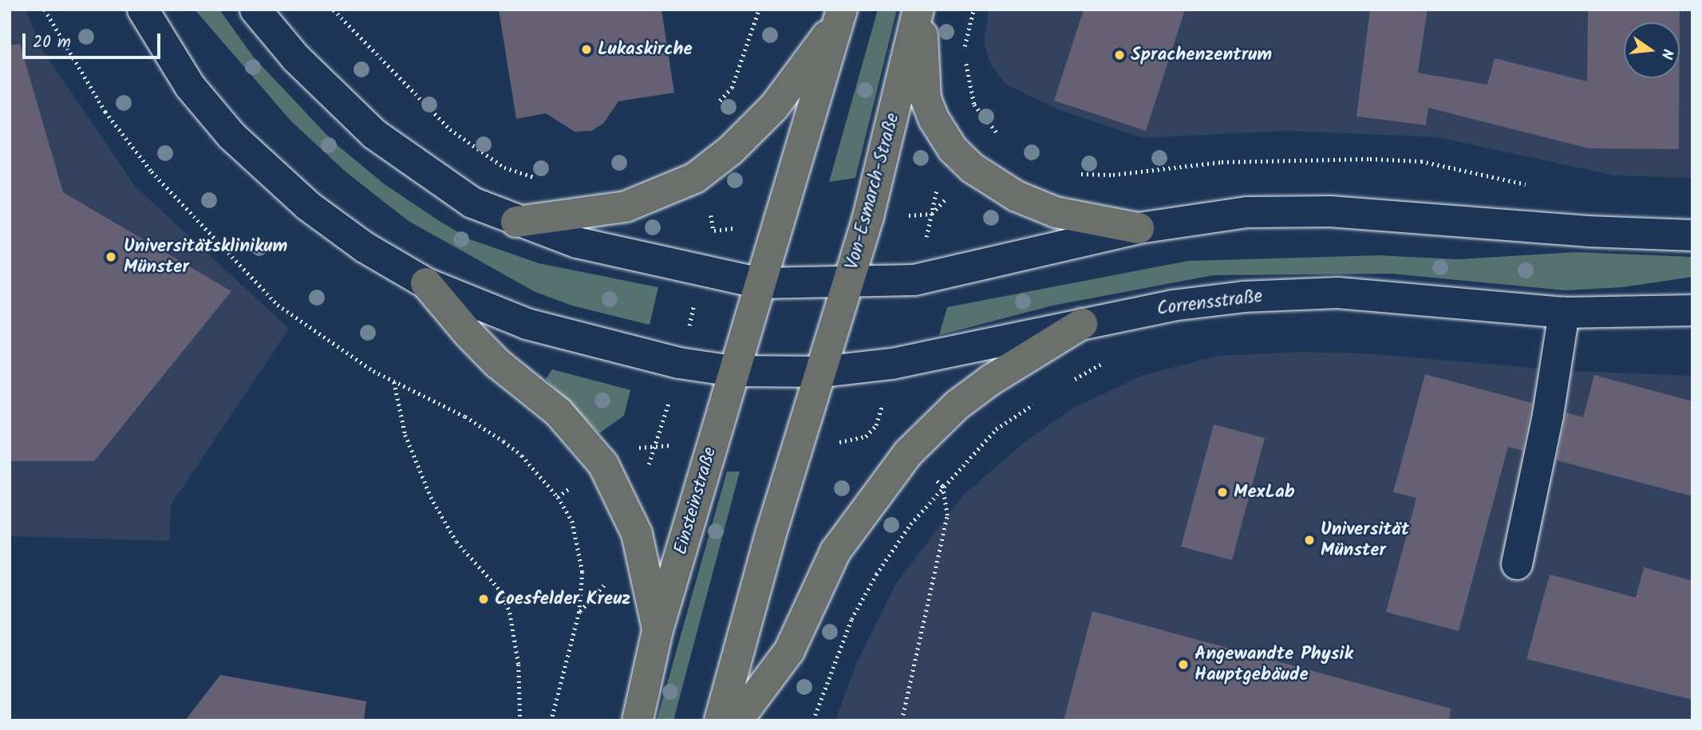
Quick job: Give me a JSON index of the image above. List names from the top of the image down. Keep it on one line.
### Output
{"streets":{"main road":["Von-Esmarch-Straße","Einsteinstraße"],"street":["Corrensstraße"]},"crossings":[["Von-Esmarch-Straße","Corrensstraße"],["Corrensstraße","Einsteinstraße"]],"places":["Lukaskirche","Sprachenzentrum","Universitätsklinikum Münster","MexLab","Universität Münster","Coesfelder Kreuz","Angewandte Physik Hauptgebäude"],"scale_bar":"20 m","north":"right"}
